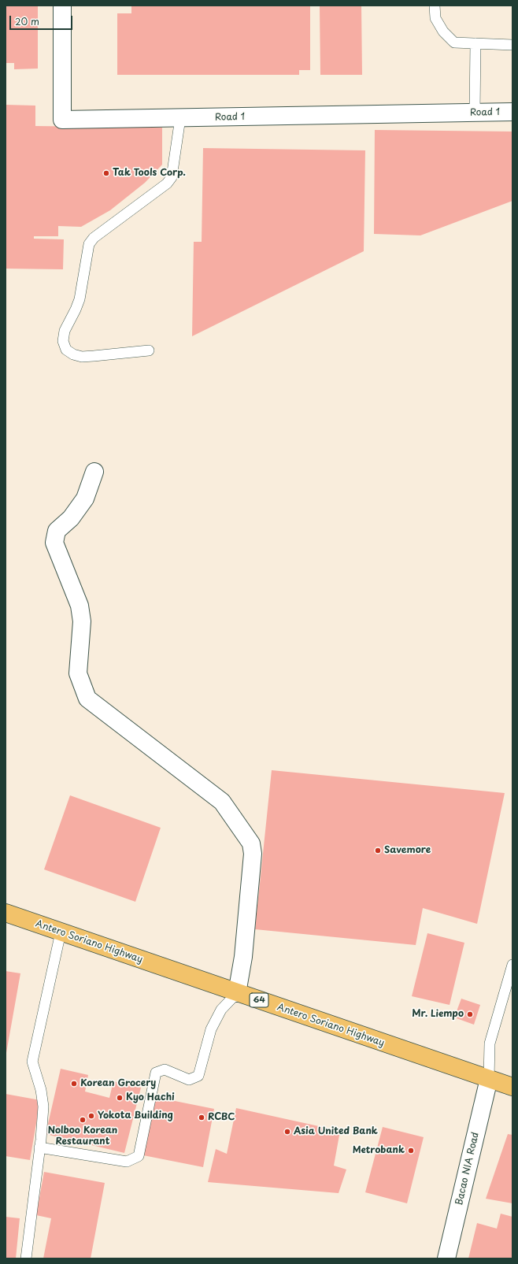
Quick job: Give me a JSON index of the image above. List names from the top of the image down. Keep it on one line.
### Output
{"streets":{"main road":["Antero Soriano Highway","64"],"street":["Road 1","Bacao NIA Road"]},"crossings":[["Antero Soriano Highway","Bacao NIA Road"]],"places":["Tak Tools Corp.","Savemore","Mr. Liempo","Korean Grocery","Kyo Hachi","Yokota Building","RCBC","Nolboo Korean Restaurant","Asia United Bank","Metrobank"],"scale_bar":"20 m"}
